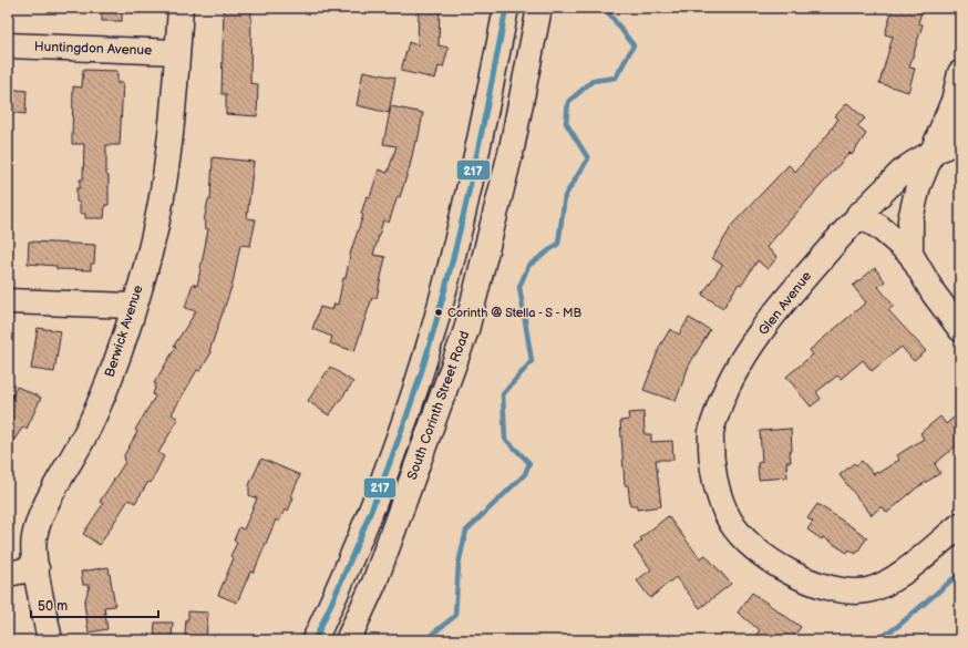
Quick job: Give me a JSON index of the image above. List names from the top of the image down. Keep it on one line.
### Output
{"streets":{"street":["Huntingdon Avenue","Glen Avenue","Berwick Avenue","South Corinth Street Road"]},"crossings":[["Huntingdon Avenue","Berwick Avenue"]],"places":["Corinth @ Stella - S - MB"],"lines":["transit line 217"],"scale_bar":"50 m"}
